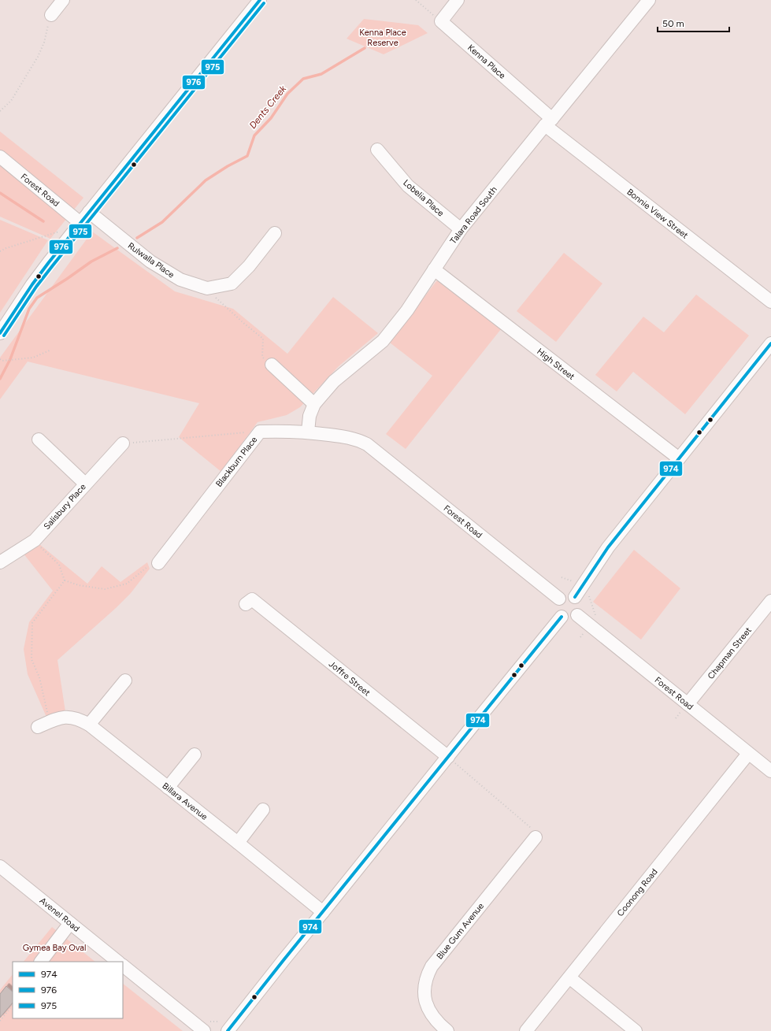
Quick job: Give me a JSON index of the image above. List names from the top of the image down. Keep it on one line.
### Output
{"streets":{"street":["Kenna Place","Forest Road","Lobelia Place","Bonnie View Street","Talara Road South","Rulwalla Place","High Street","Blackburn Place","Salisbury Place","Chapman Street","Joffre Street","Billara Avenue","Coonong Road","Avenel Road","Blue Gum Avenue"]},"crossings":[["Kenna Place","Bonnie View Street"],["Kenna Place","Talara Road South"],["Forest Road","Blackburn Place"],["Forest Road","Chapman Street"],["Forest Road","Coonong Road"],["Lobelia Place","Talara Road South"],["Bonnie View Street","Talara Road South"],["Talara Road South","High Street"],["Talara Road South","Blackburn Place"]],"water":["Dents Creek"],"parks":["Kenna Place Reserve","Gymea Bay Oval"],"lines":["transit line 976","transit line 975","transit line 974"],"legend":["974","976","975"],"scale_bar":"50 m"}
